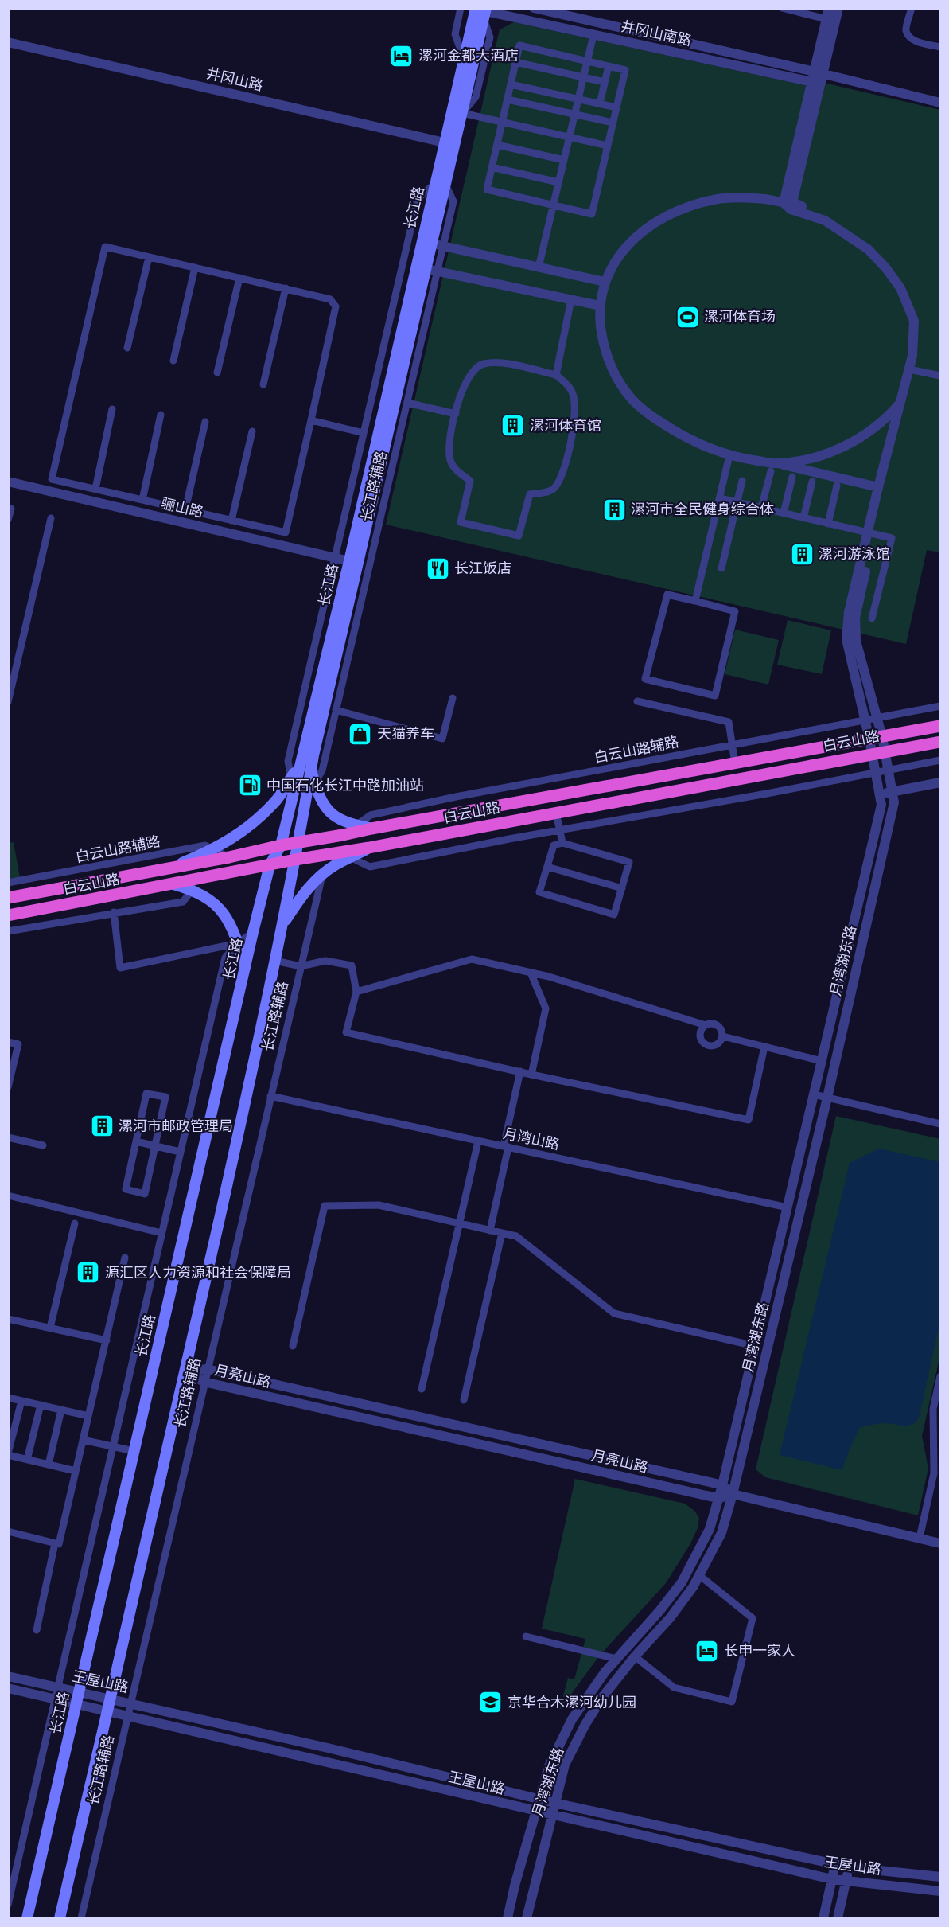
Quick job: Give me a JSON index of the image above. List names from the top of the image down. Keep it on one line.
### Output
{"streets":{"highway":["白云山路"],"main road":["长江路"],"street":["井冈山南路","井冈山路","长江路辅路","骊山路","白云山路辅路","月湾湖东路","月湾山路","月亮山路","王屋山路"]},"crossings":[["井冈山南路","长江路"],["井冈山路","长江路"],["长江路","长江路辅路"],["长江路","骊山路"],["长江路","白云山路"],["长江路","月亮山路"],["长江路","王屋山路"],["长江路辅路","骊山路"],["长江路辅路","月湾山路"],["长江路辅路","月亮山路"],["长江路辅路","王屋山路"],["白云山路","白云山路辅路"],["白云山路","月湾湖东路"],["白云山路辅路","月湾湖东路"],["月湾湖东路","月湾山路"],["月湾湖东路","月亮山路"],["月湾湖东路","王屋山路"]],"places":{"hotel":["漯河金都大酒店","长申一家人"],"sports":["漯河体育场"],"building":["漯河体育馆","漯河市全民健身综合体","漯河游泳馆","漯河市邮政管理局","源汇区人力资源和社会保障局"],"restaurant":["长江饭店"],"shop":["天猫养车"],"fuel station":["中国石化长江中路加油站"],"school or university":["京华合木漯河幼儿园"]}}
